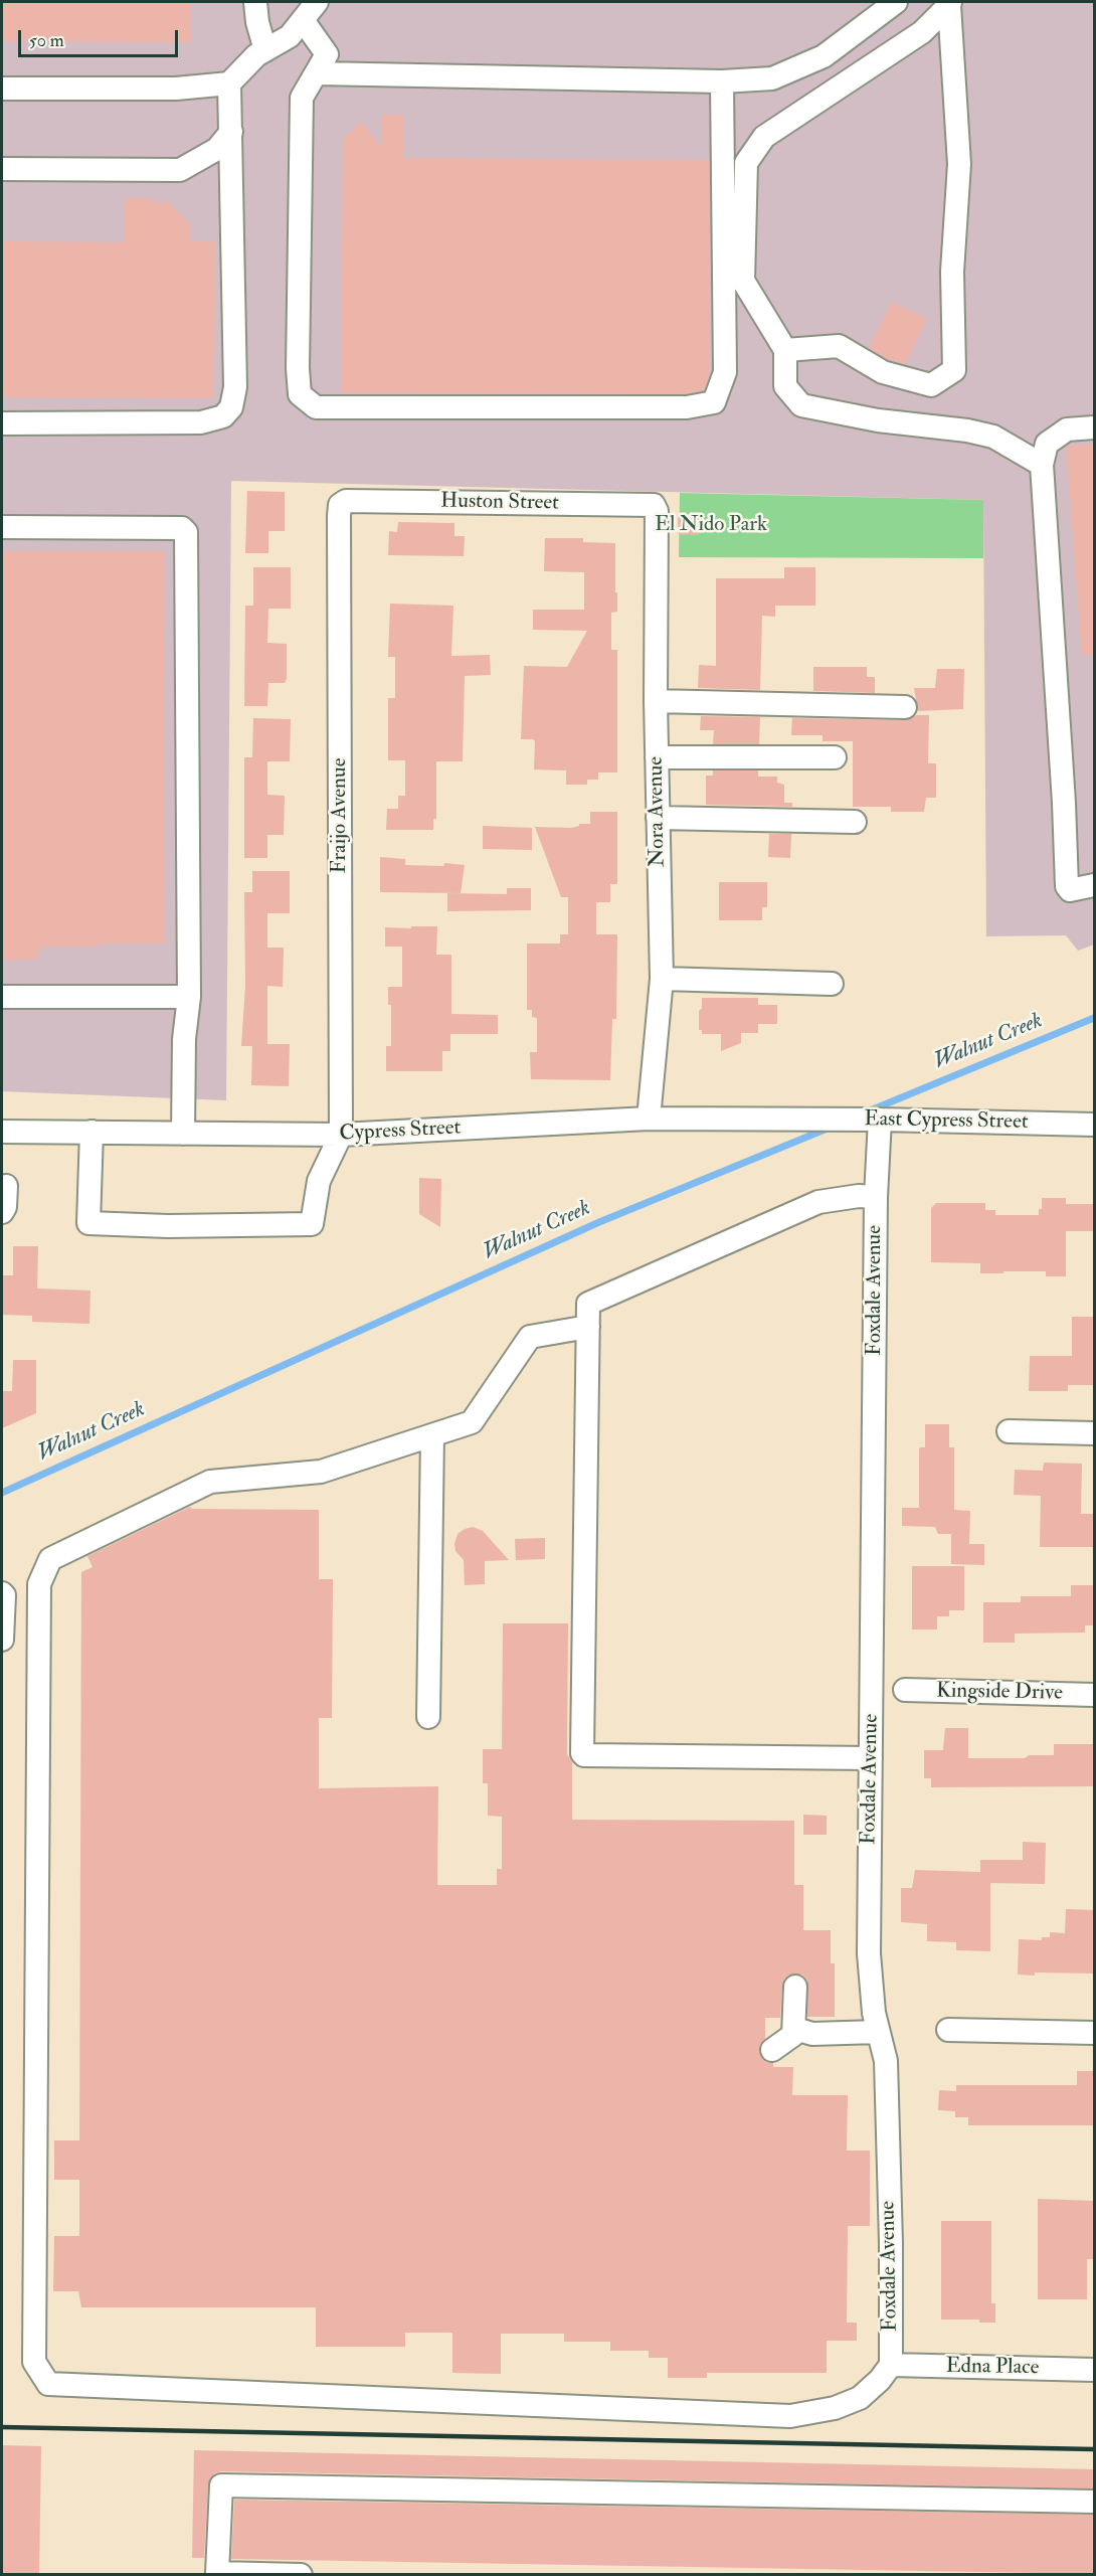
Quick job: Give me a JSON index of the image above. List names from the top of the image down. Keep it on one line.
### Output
{"streets":{"street":["Huston Street","Nora Avenue","Fraijo Avenue","East Cypress Street","Cypress Street","Foxdale Avenue","Kingside Drive","Edna Place"]},"crossings":[["Huston Street","Nora Avenue"],["Huston Street","Fraijo Avenue"],["Nora Avenue","Cypress Street"],["Fraijo Avenue","Cypress Street"],["East Cypress Street","Cypress Street"],["East Cypress Street","Foxdale Avenue"],["Foxdale Avenue","Edna Place"]],"water":["Walnut Creek"],"parks":["El Nido Park"],"scale_bar":"50 m"}
